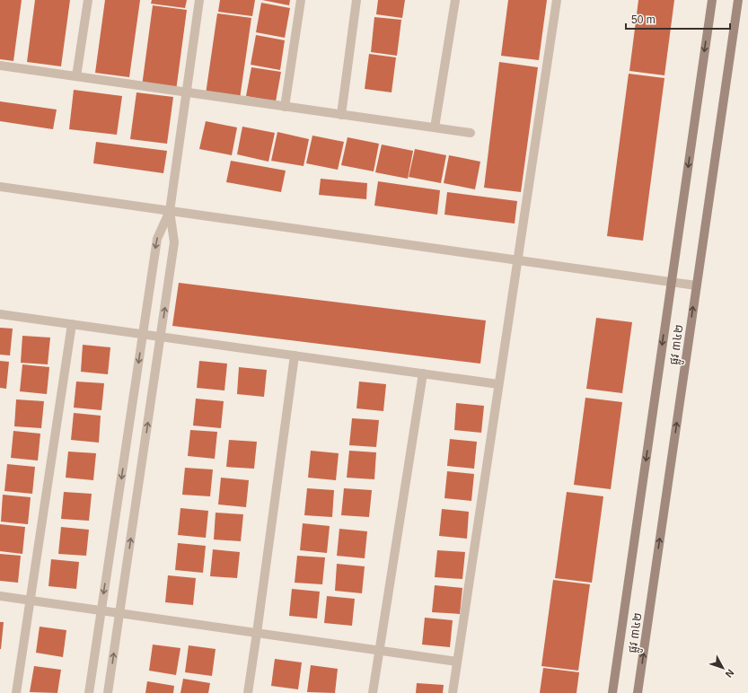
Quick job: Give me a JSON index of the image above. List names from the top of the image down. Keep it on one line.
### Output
{"streets":{"main road":["ផ្លូវ ៣៤២"]},"scale_bar":"50 m","north":"bottom right"}
